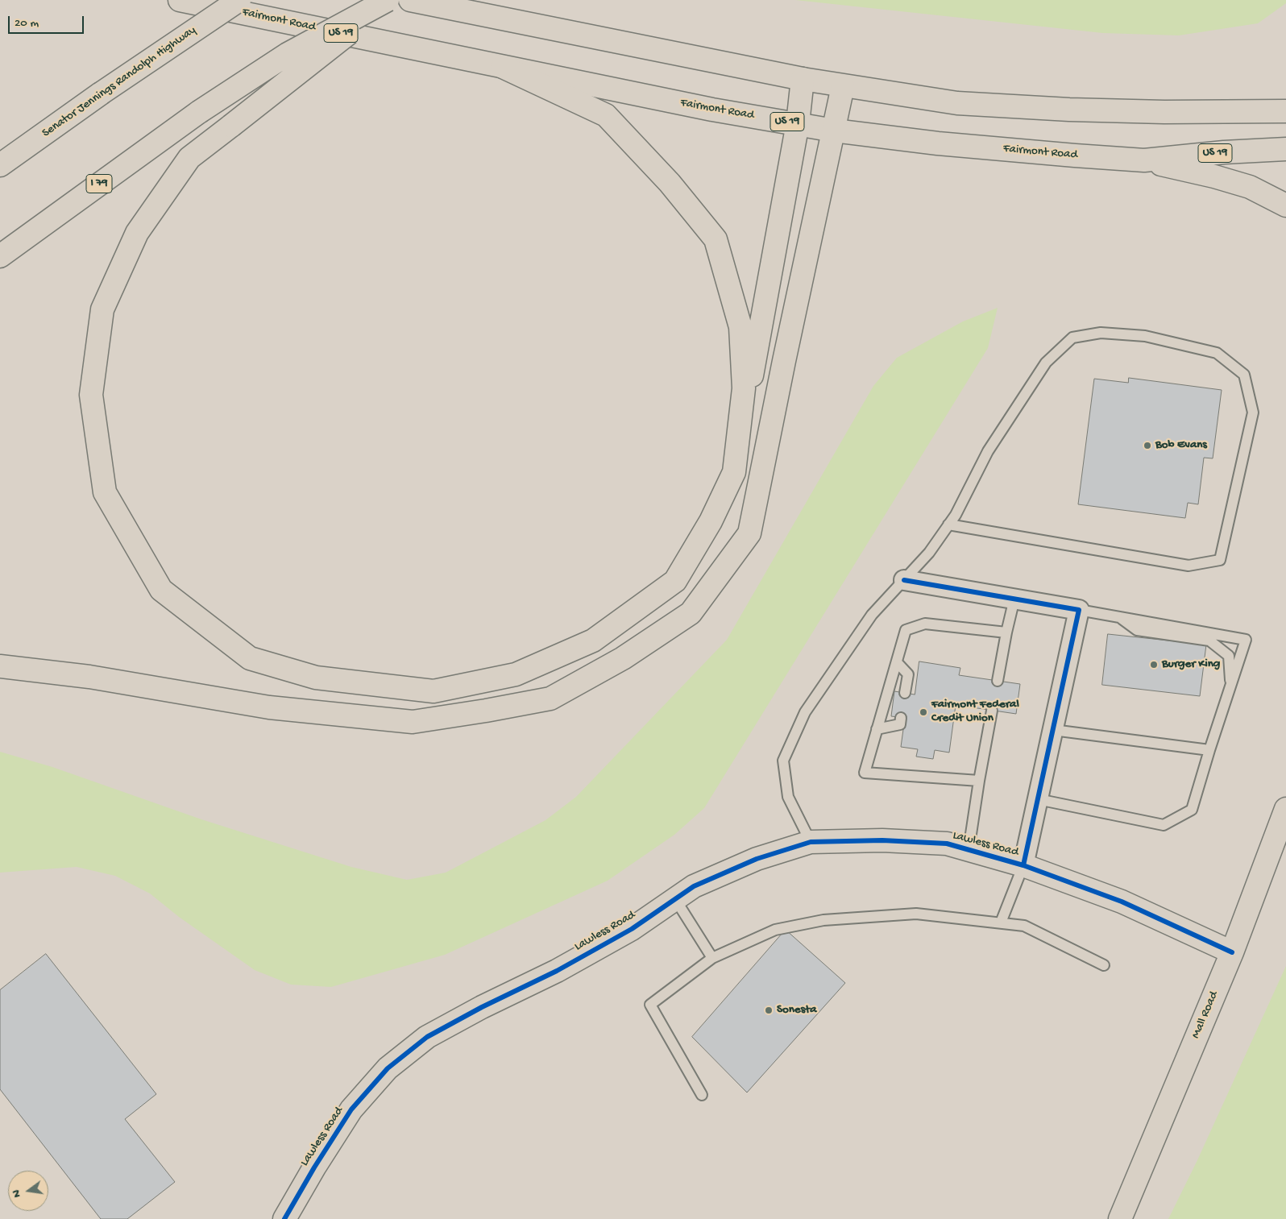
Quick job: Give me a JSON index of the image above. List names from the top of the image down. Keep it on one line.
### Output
{"streets":{"main road":["Fairmont Road","US 19","Senator Jennings Randolph Highway","I 79","Lawless Road","Mall Road"]},"crossings":[["Lawless Road","Mall Road"]],"places":["Bob Evans","Burger King","Fairmont Federal Credit Union","Sonesta"],"scale_bar":"20 m","north":"left"}
